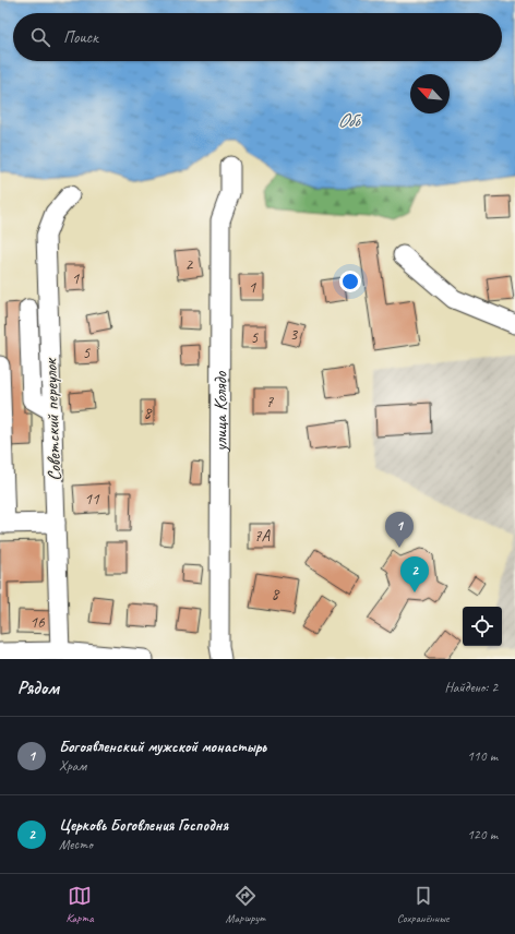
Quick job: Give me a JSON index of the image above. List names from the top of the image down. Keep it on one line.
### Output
{"streets":{"street":["улица Колядо","Советский переулок"]},"water":["Обь"],"house_numbers":["2","1","1","3","5","5","7","8","11","7А","8","16"],"north":"top left","page":{"search":"Поиск","pins":["1","2"],"heading":["Рядом","Найдено: 2"],"list":[{"mark":"1","name":"Богоявленский мужской монастырь","note":"Храм","value":"110 m"},{"mark":"2","name":"Церковь Боговления Господня","note":"Место","value":"120 m"}],"nav":["Карта","Маршрут","Сохранённые"]}}
